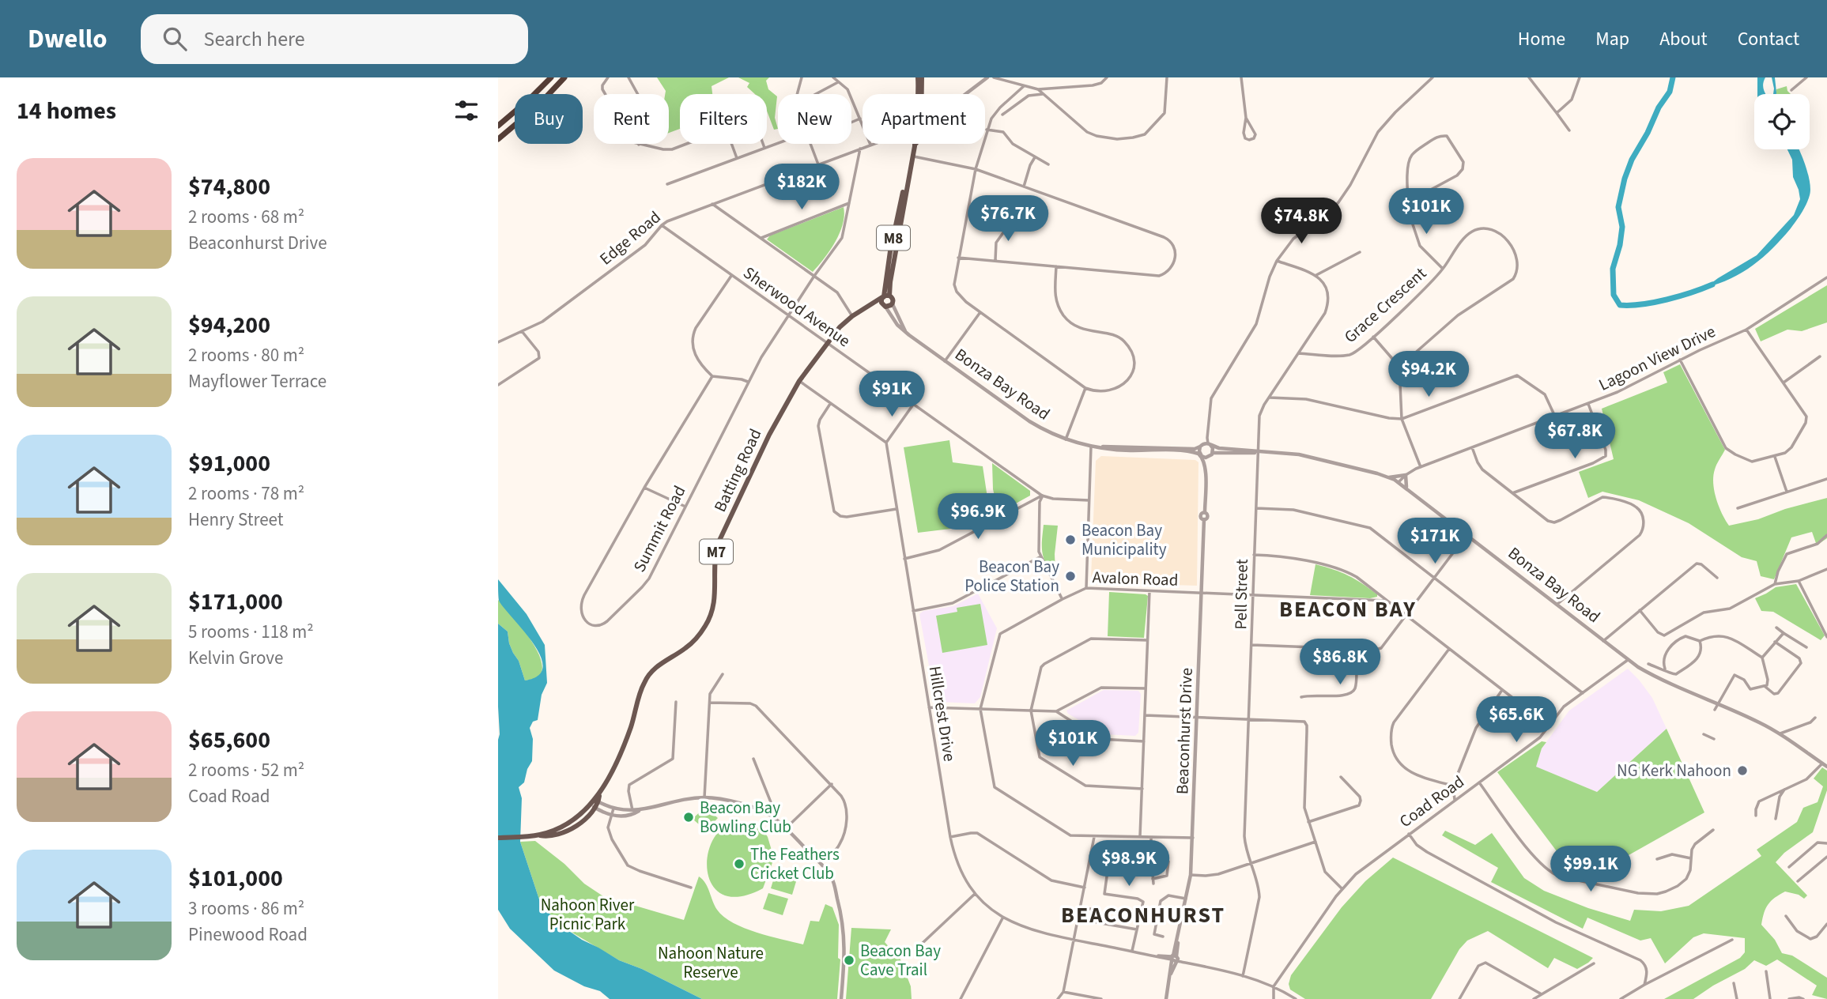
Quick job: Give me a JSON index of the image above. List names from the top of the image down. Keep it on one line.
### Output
{"streets":{"main road":["M8","Batting Road","M7"],"street":["Edge Road","Grace Crescent","Sherwood Avenue","Lagoon View Drive","Bonza Bay Road","Summit Road","Avalon Road","Pell Street","Hillcrest Drive","Beaconhurst Drive","Coad Road"]},"crossings":[["Edge Road","Sherwood Avenue"],["Edge Road","Summit Road"],["M8","Batting Road"],["Grace Crescent","Pell Street"],["Sherwood Avenue","Batting Road"],["Sherwood Avenue","Summit Road"],["Lagoon View Drive","Bonza Bay Road"],["Bonza Bay Road","Batting Road"],["Bonza Bay Road","Pell Street"],["Bonza Bay Road","Coad Road"],["Avalon Road","Pell Street"],["Avalon Road","Beaconhurst Drive"],["Pell Street","Hillcrest Drive"],["Hillcrest Drive","Beaconhurst Drive"]],"districts":["BEACON BAY","BEACONHURST"],"parks":["Nahoon River Picnic Park","Nahoon Nature Reserve"],"places":["Beacon Bay Municipality","Beacon Bay Police Station","NG Kerk Nahoon","Beacon Bay Bowling Club","The Feathers Cricket Club","Beacon Bay Cave Trail"],"page":{"header":"Dwello","search":"Search here","nav":["Home","Map","About","Contact"],"heading":"14 homes","chip":["Buy","Rent","Filters","New","Apartment"],"list":[{"name":"$74,800","note":"2 rooms · 68 m² · Beaconhurst Drive"},{"name":"$94,200","note":"2 rooms · 80 m² · Mayflower Terrace"},{"name":"$91,000","note":"2 rooms · 78 m² · Henry Street"},{"name":"$171,000","note":"5 rooms · 118 m² · Kelvin Grove"},{"name":"$65,600","note":"2 rooms · 52 m² · Coad Road"},{"name":"$101,000","note":"3 rooms · 86 m² · Pinewood Road"}],"price":["$182K","$101K","$76.7K","$74.8K","$94.2K","$91K","$67.8K","$96.9K","$171K","$86.8K","$65.6K","$101K","$98.9K","$99.1K"]}}
